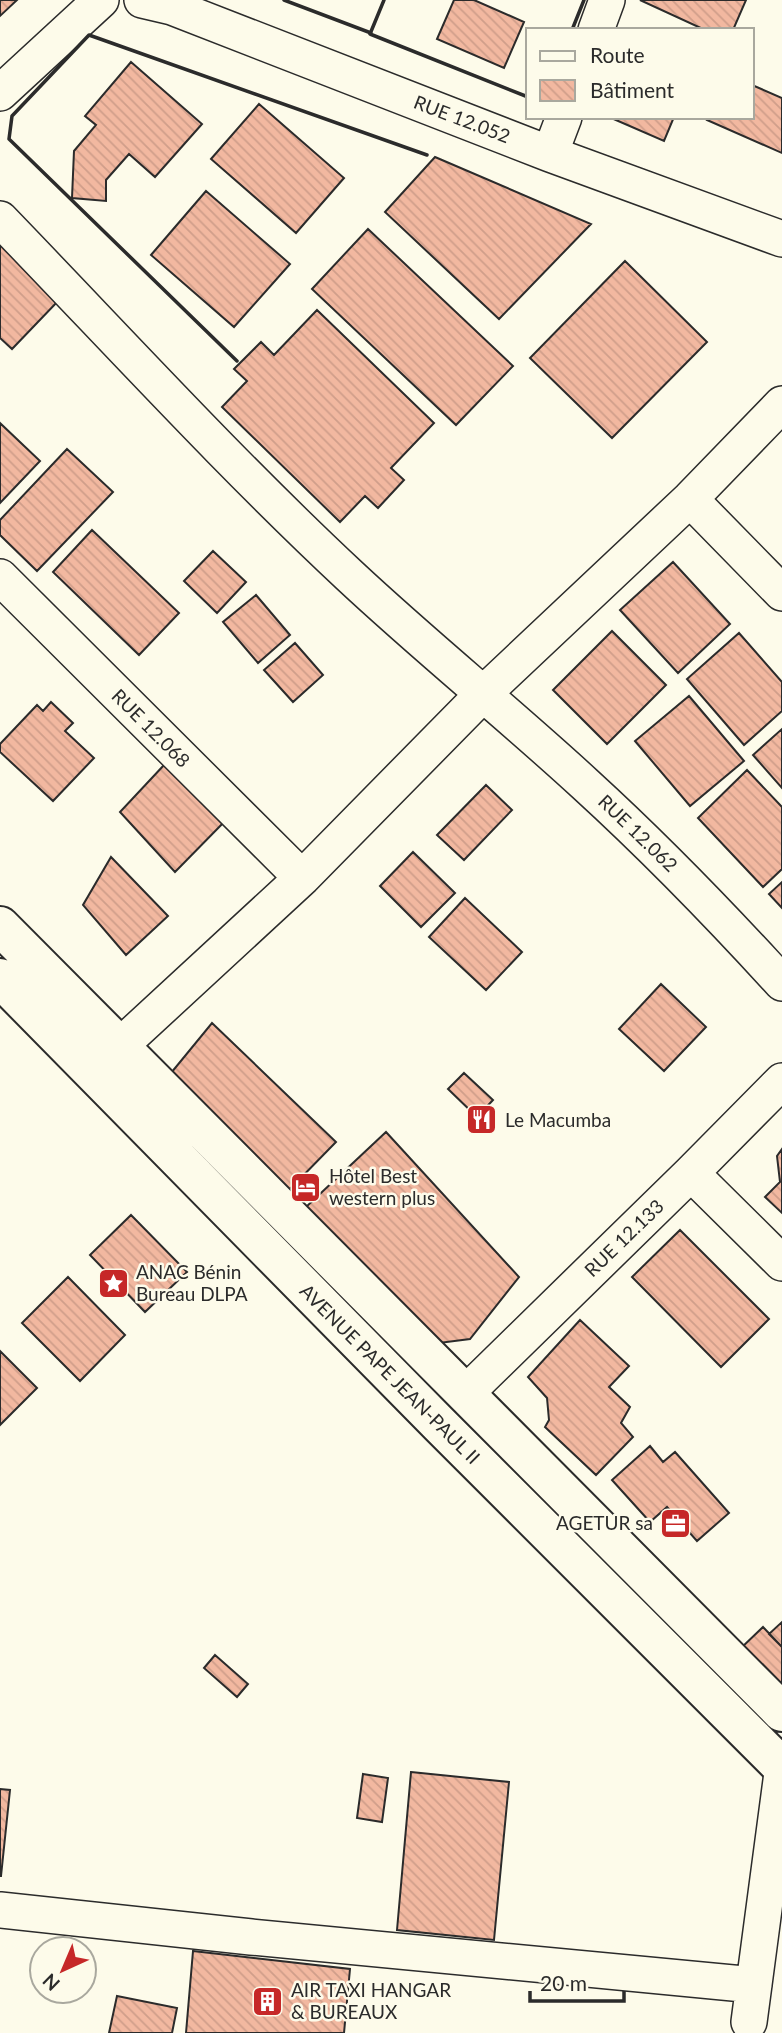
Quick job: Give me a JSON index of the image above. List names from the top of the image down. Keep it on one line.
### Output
{"streets":{"main road":["AVENUE PAPE JEAN-PAUL II"],"street":["RUE 12.052","RUE 12.068","RUE 12.062","RUE 12.133"]},"crossings":[["RUE 12.133","AVENUE PAPE JEAN-PAUL II"]],"places":{"restaurant":["Le Macumba"],"hotel":["Hôtel Best western plus"],"place":["ANAC Bénin Bureau DLPA"],"office":["AGETUR sa"],"building":["AIR TAXI HANGAR & BUREAUX"]},"legend":["Route","Bâtiment"],"scale_bar":"20 m","north":"bottom left"}
